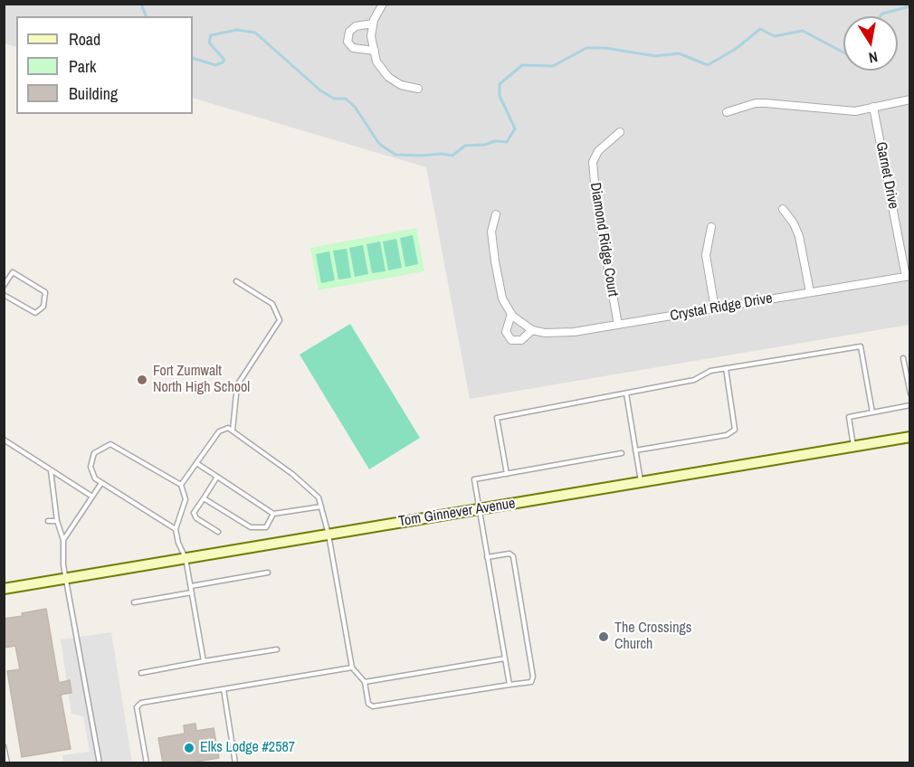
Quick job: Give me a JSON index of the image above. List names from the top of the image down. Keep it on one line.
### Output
{"streets":{"main road":["Tom Ginnever Avenue"],"street":["Garnet Drive","Diamond Ridge Court","Crystal Ridge Drive"]},"crossings":[["Garnet Drive","Crystal Ridge Drive"],["Diamond Ridge Court","Crystal Ridge Drive"]],"places":["Fort Zumwalt North High School","The Crossings Church","Elks Lodge #2587"],"legend":["Road","Park","Building"],"north":"bottom"}
